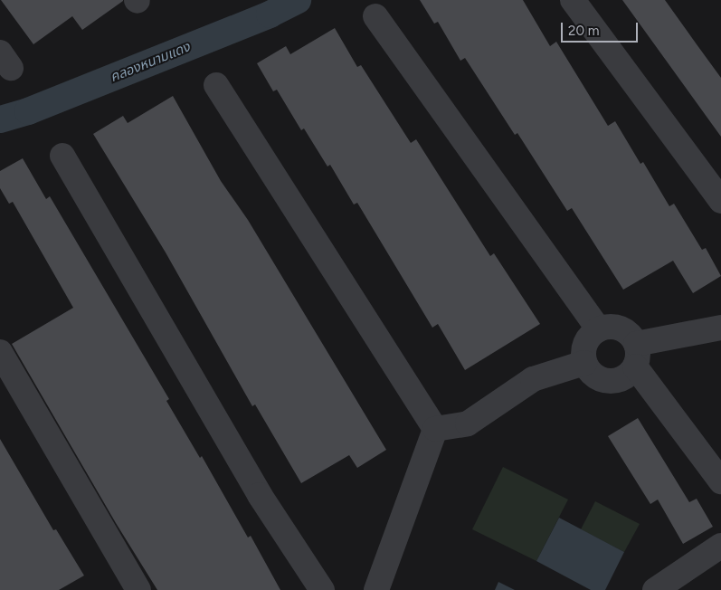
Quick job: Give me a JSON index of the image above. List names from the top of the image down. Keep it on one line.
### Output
{"water":["คลองหนามแดง"],"scale_bar":"20 m"}
